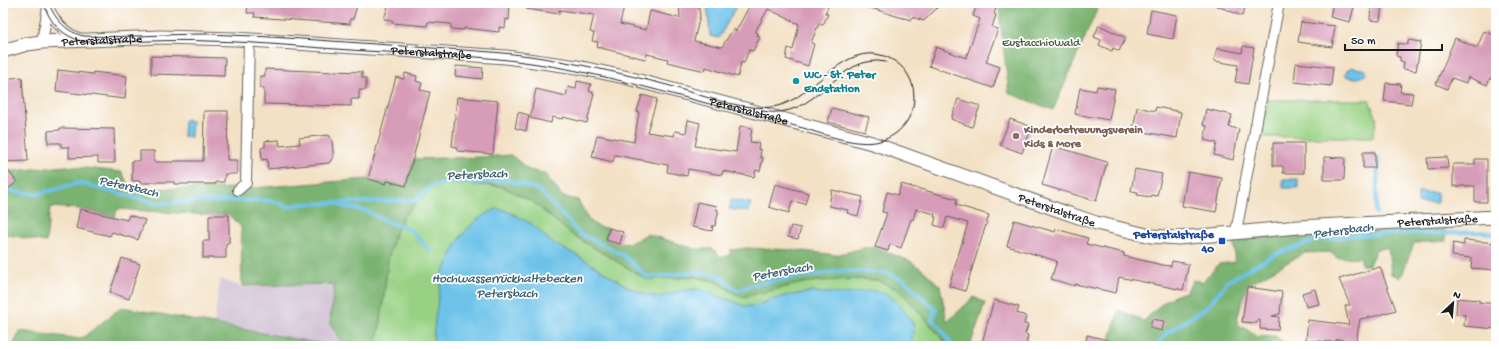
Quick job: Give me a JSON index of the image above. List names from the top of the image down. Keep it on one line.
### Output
{"streets":{"street":["Peterstalstraße"]},"water":["Petersbach","Hochwasserrückhaltebecken Petersbach"],"parks":["Eustacchiowald"],"places":{"other":["WC - St. Peter Endstation","Kinderbetreuungsverein Kids & More"],"transit":["Peterstalstraße 40"]},"scale_bar":"50 m","north":"top right"}
